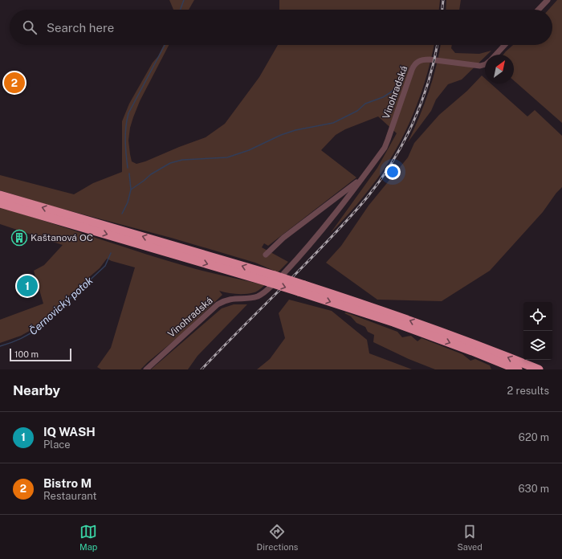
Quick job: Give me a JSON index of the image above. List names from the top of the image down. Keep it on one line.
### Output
{"streets":{"street":["Vinohradská"]},"water":["Černovický potok"],"places":{"building":["Kaštanová OC"]},"scale_bar":"100 m","north":"top right","page":{"search":"Search here","pins":["2","1"],"scale":"100 m","heading":["Nearby","2 results"],"list":[{"mark":"1","name":"IQ WASH","note":"Place","value":"620 m"},{"mark":"2","name":"Bistro M","note":"Restaurant","value":"630 m"}],"nav":["Map","Directions","Saved"]}}
